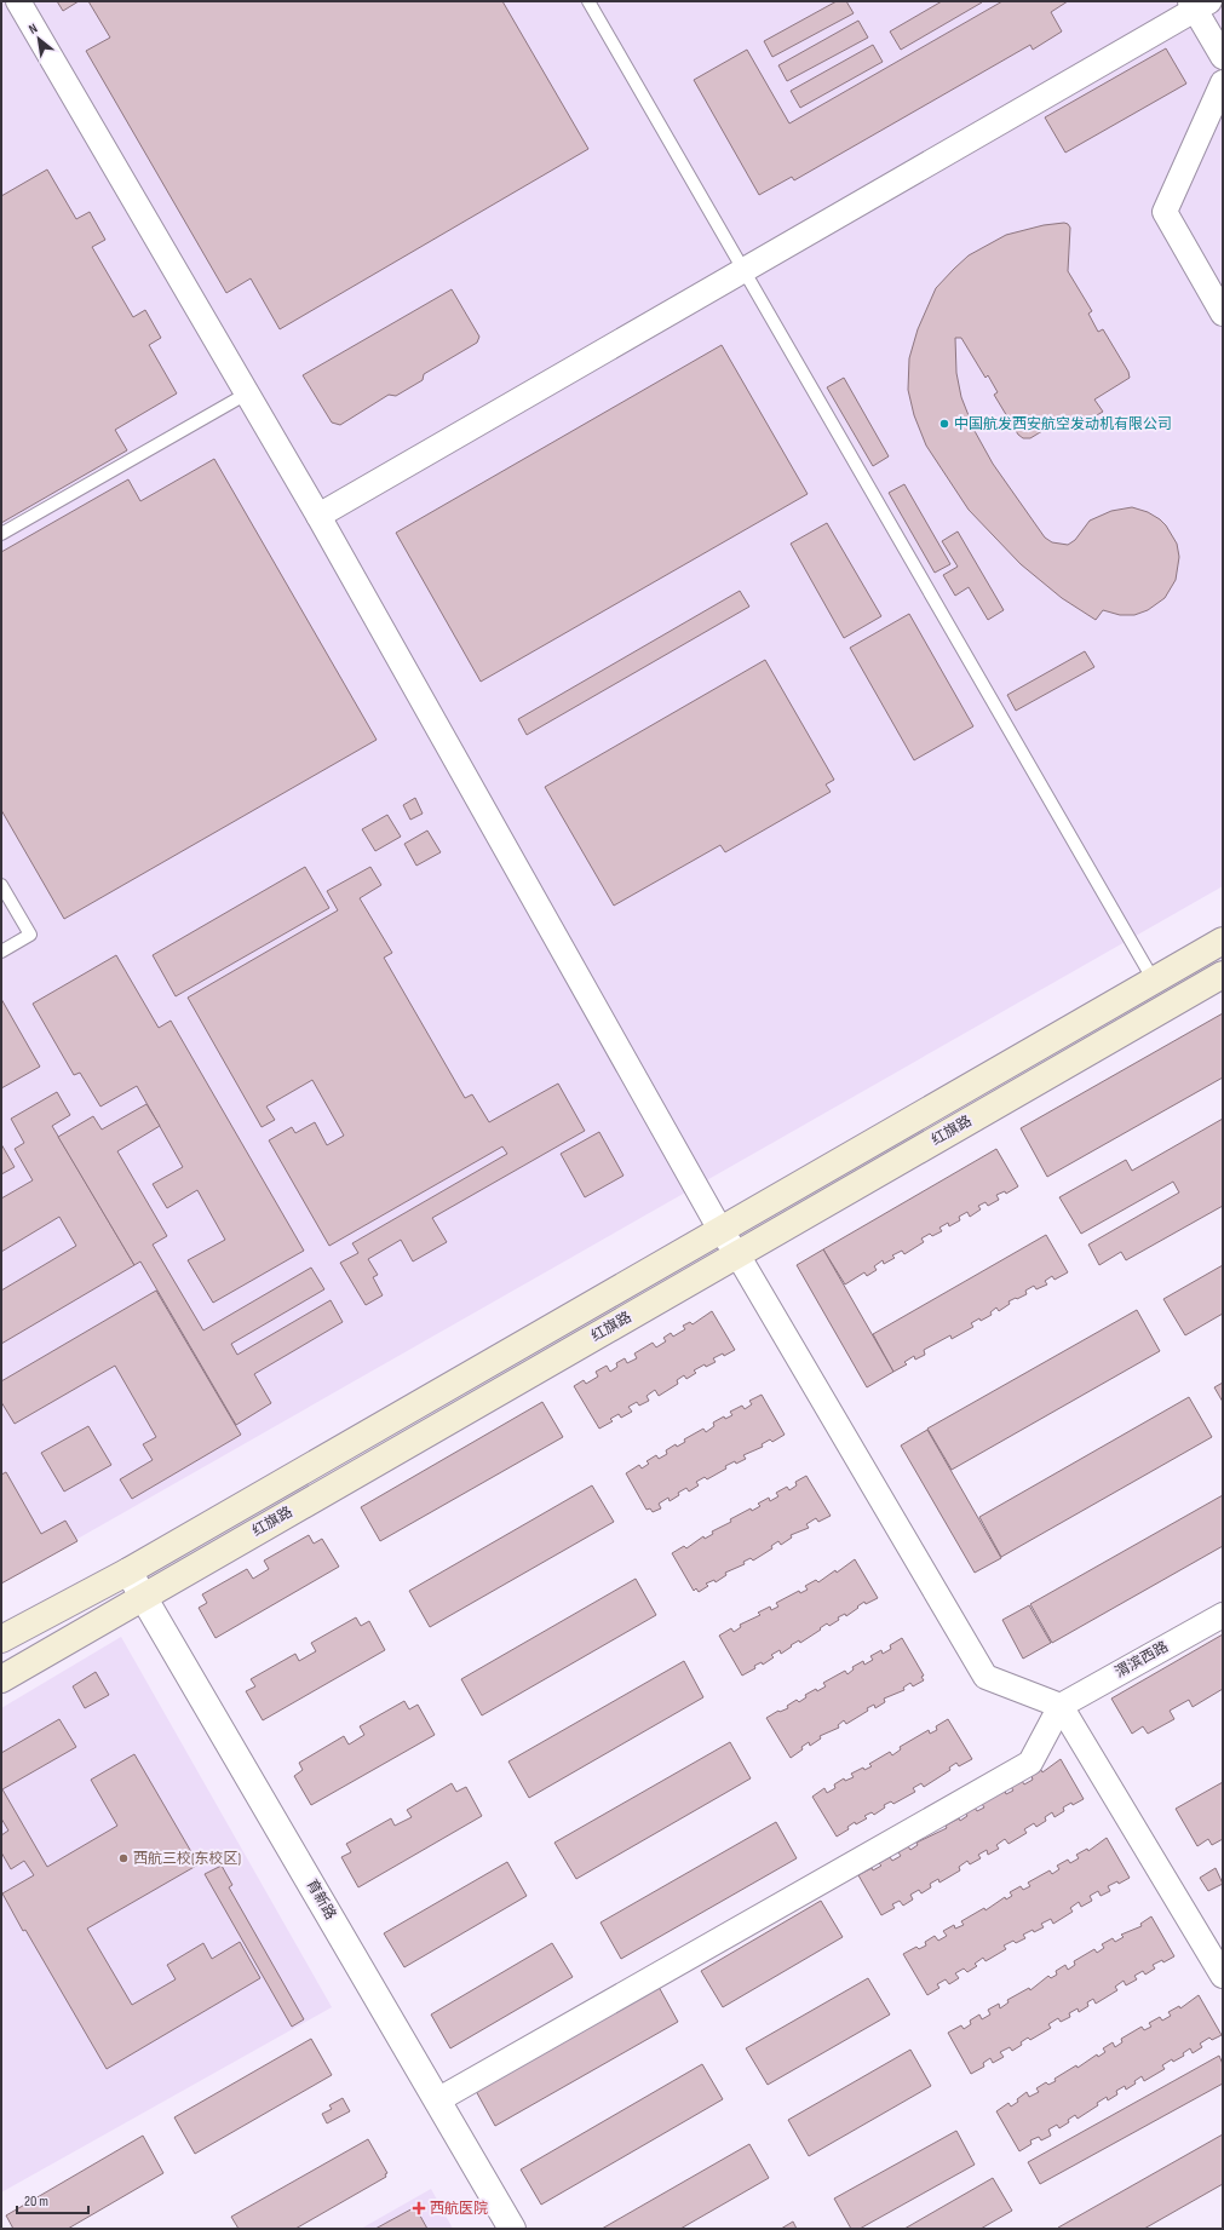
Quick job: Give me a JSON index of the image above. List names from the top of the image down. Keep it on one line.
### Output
{"streets":{"main road":["红旗路"],"street":["渭滨西路","育新路"]},"crossings":[["红旗路","育新路"]],"places":{"other":["中国航发西安航空发动机有限公司","西航三校(东校区)"],"health":["西航医院"]},"scale_bar":"20 m","north":"top left"}
